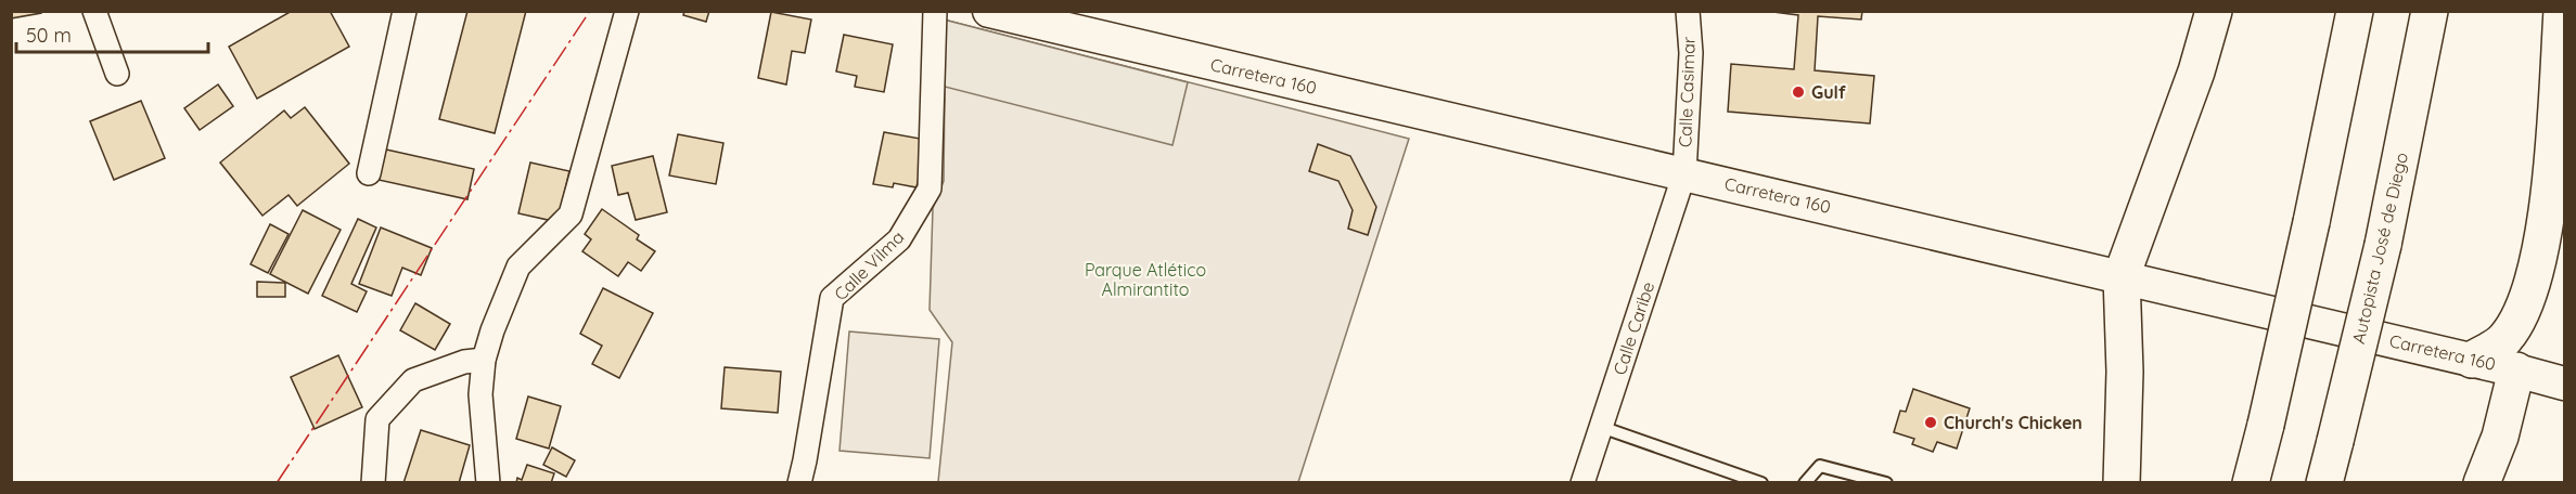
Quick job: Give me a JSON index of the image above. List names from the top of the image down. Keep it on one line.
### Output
{"streets":{"highway":["Autopista José de Diego"],"street":["Carretera 160","Calle Casimar","Calle Vilma","Calle Caribe"]},"crossings":[["Carretera 160","Calle Casimar"],["Carretera 160","Calle Caribe"],["Calle Casimar","Calle Caribe"]],"parks":["Parque Atlético Almirantito"],"places":["Gulf","Church's Chicken"],"scale_bar":"50 m"}
